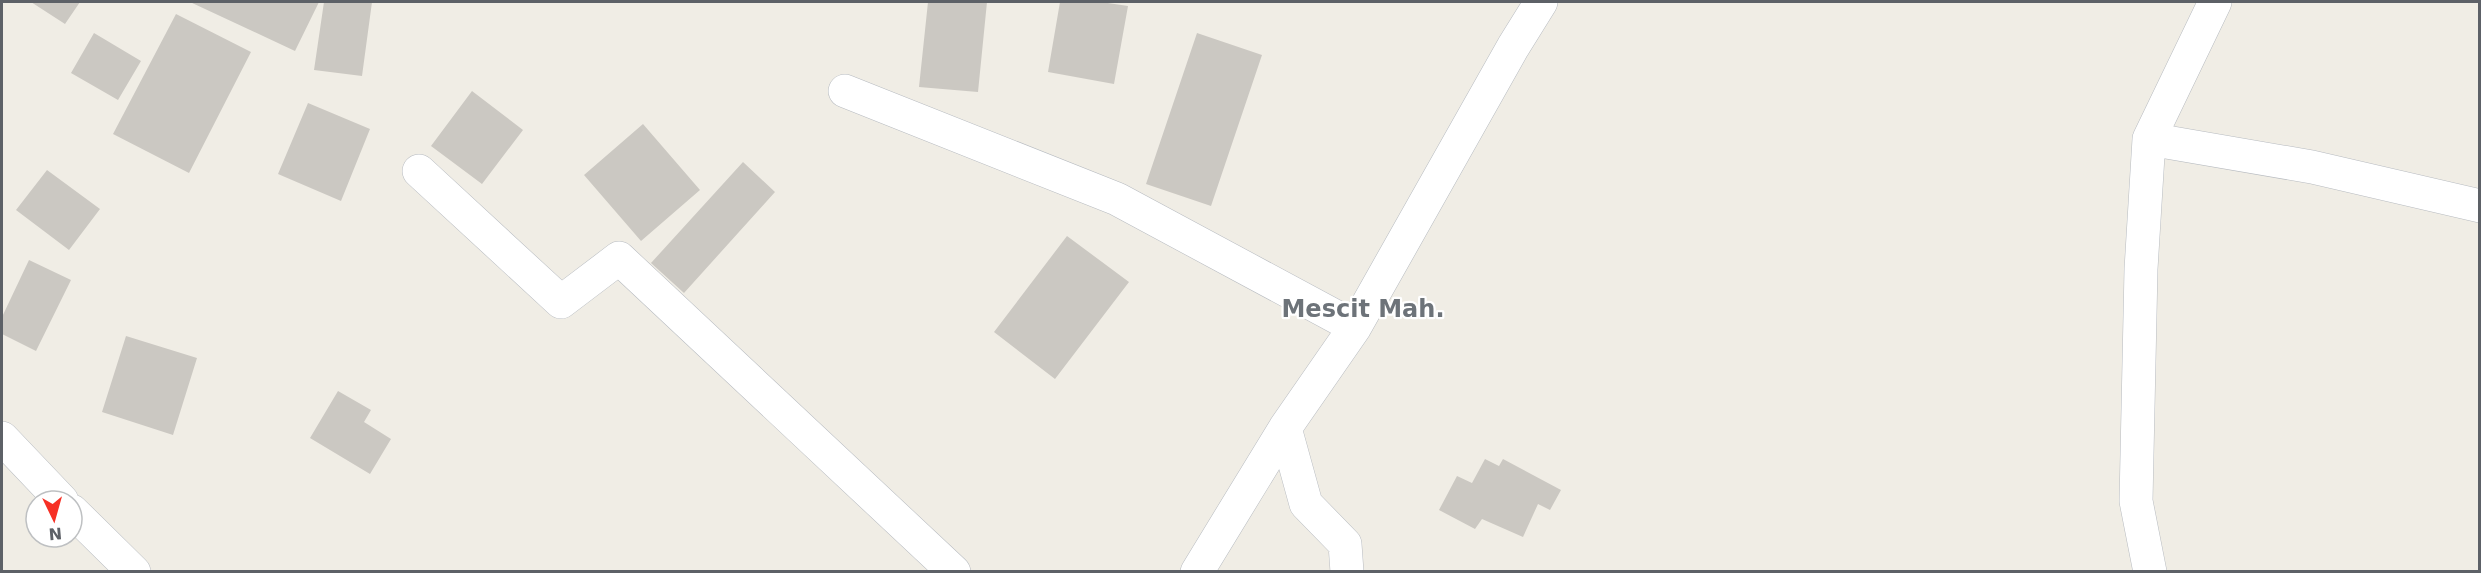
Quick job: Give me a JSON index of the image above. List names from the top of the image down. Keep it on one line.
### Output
{"districts":["Mescit Mah."],"north":"bottom"}
